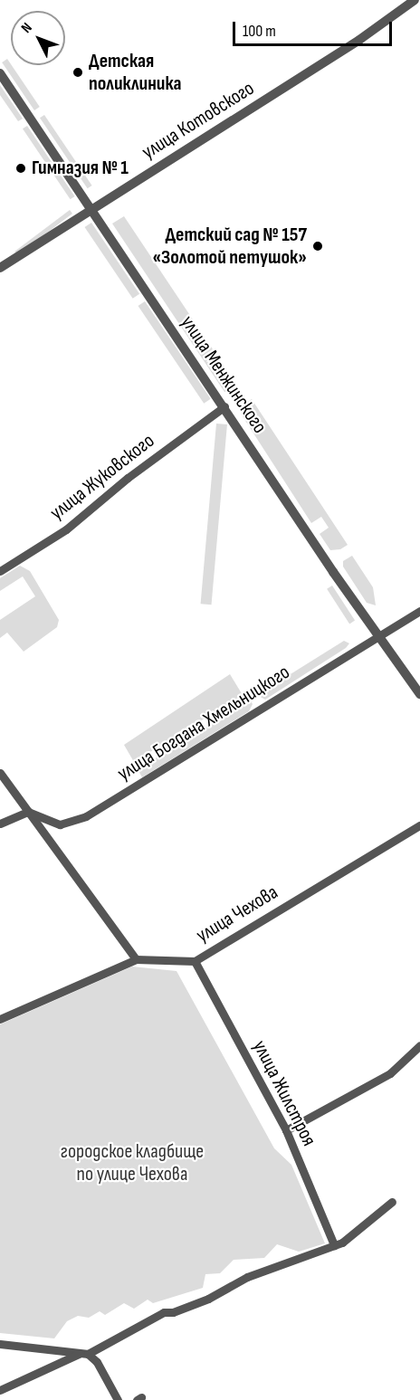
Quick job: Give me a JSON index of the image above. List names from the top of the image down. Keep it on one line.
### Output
{"streets":{"street":["улица Котовского","улица Менжинского","улица Жуковского","улица Богдана Хмельницкого","улица Чехова","улица Жилстроя"]},"crossings":[["улица Котовского","улица Менжинского"],["улица Менжинского","улица Жуковского"],["улица Менжинского","улица Богдана Хмельницкого"],["улица Чехова","улица Жилстроя"]],"parks":["городское кладбище по улице Чехова"],"places":["Детская поликлиника","Гимназия № 1","Детский сад № 157 «Золотой петушок»"],"scale_bar":"100 m","north":"top left"}
